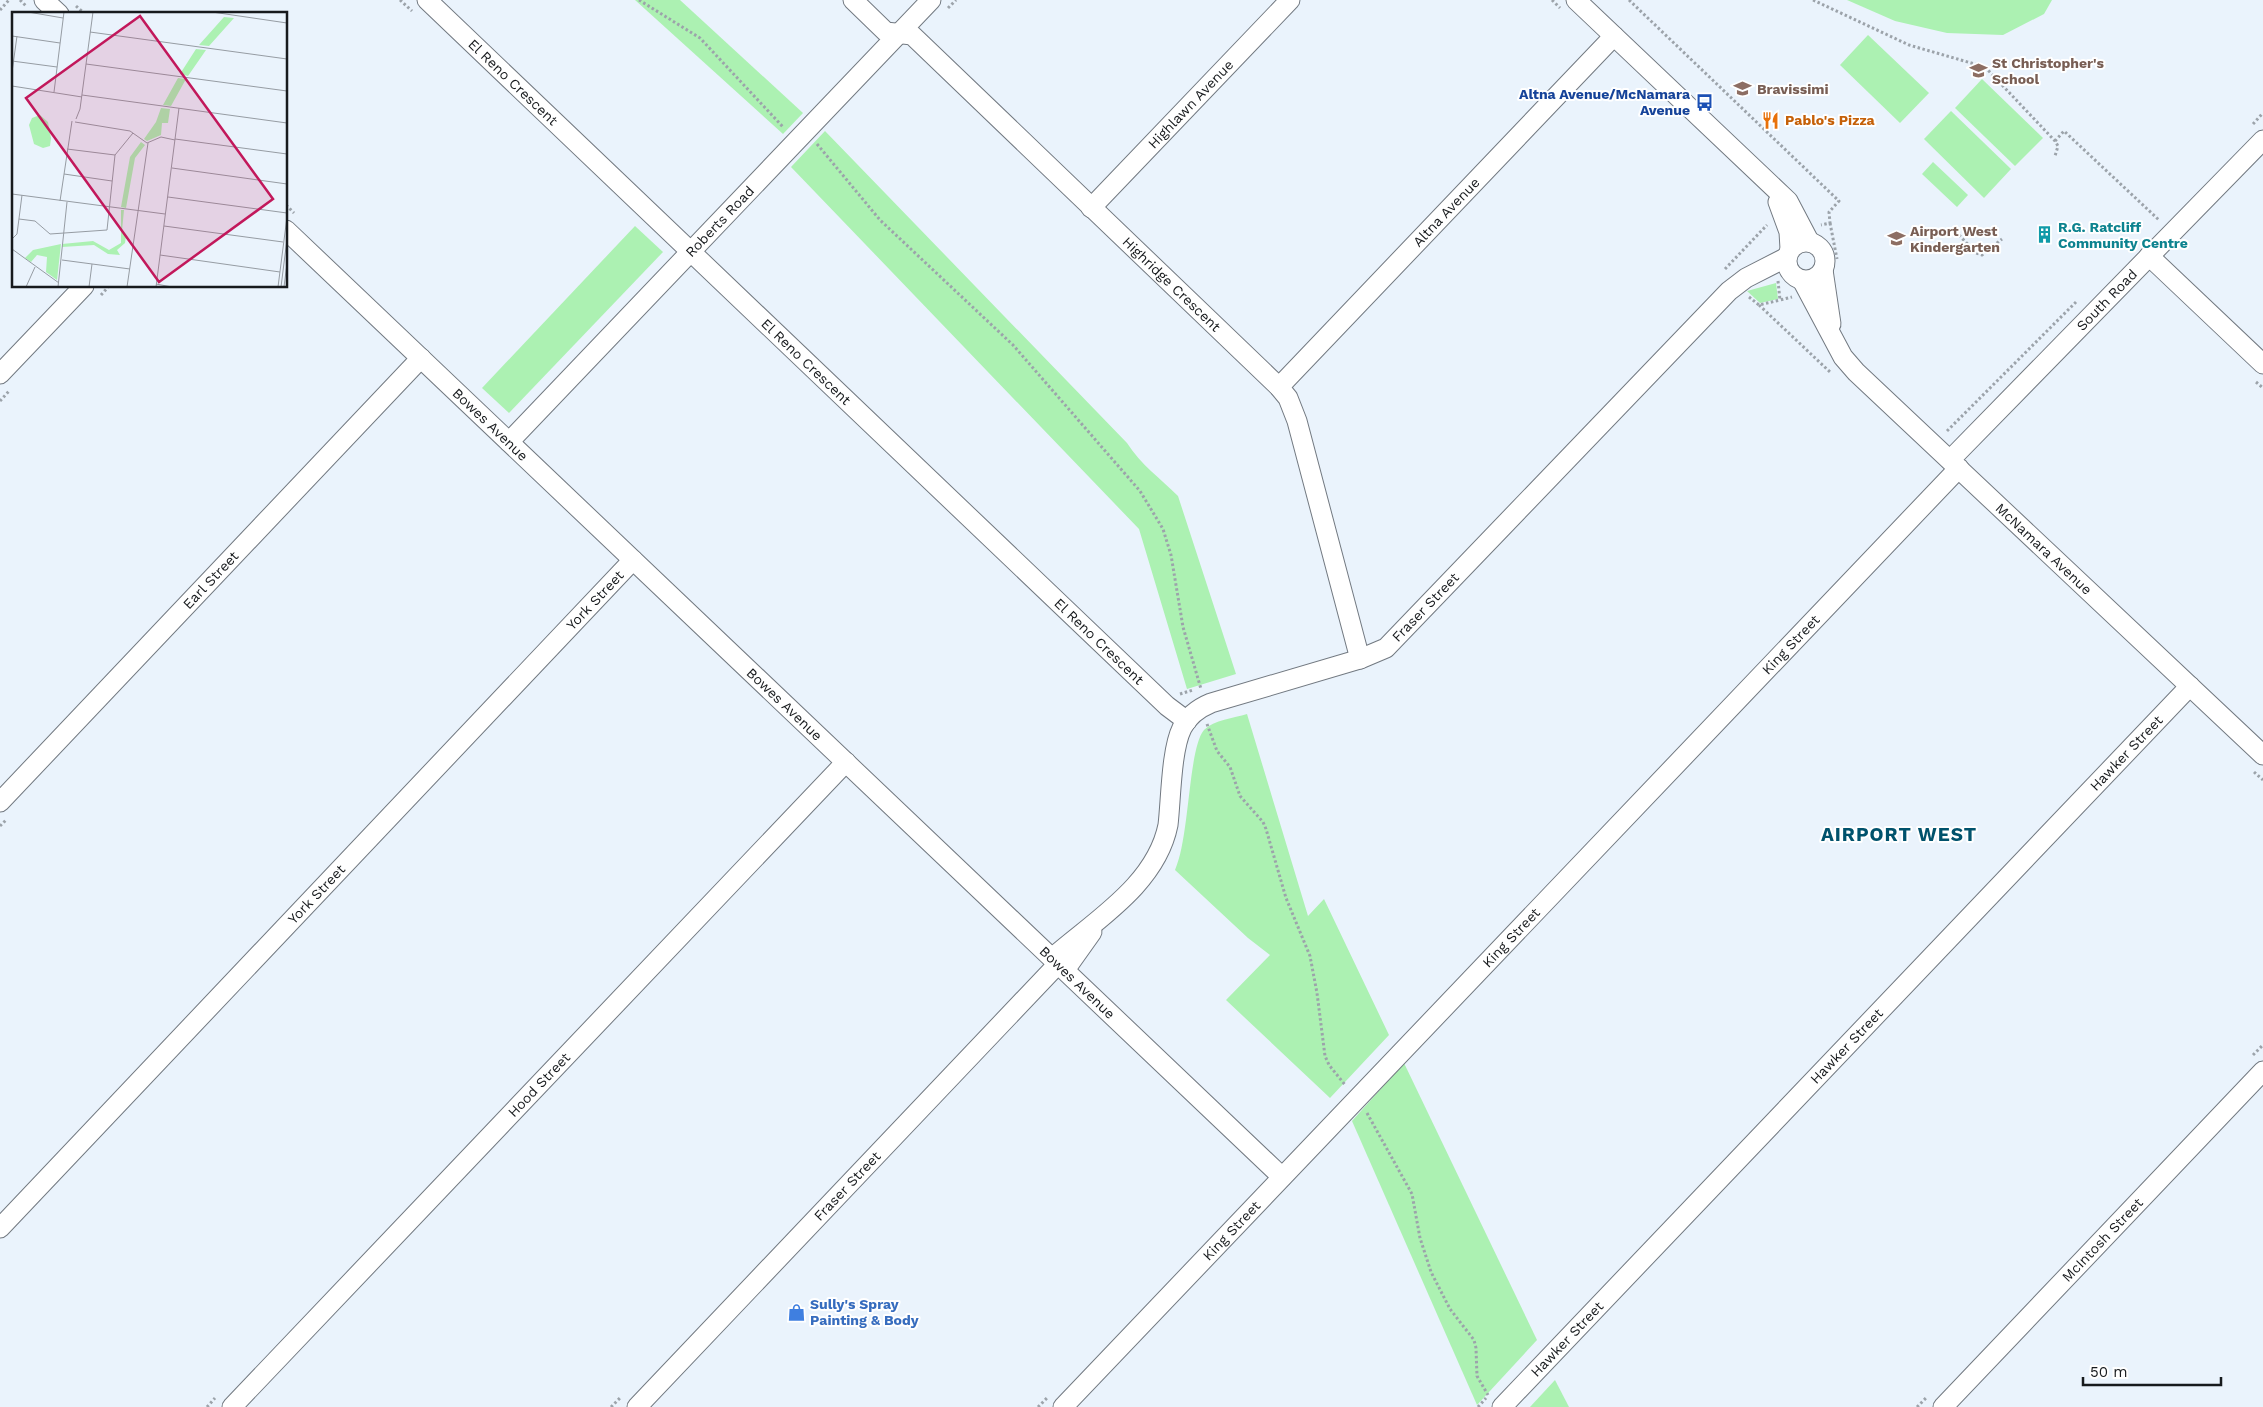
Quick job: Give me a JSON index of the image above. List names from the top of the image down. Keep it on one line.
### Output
{"streets":{"street":["El Reno Crescent","Highlawn Avenue","Altna Avenue","Roberts Road","Highridge Crescent","South Road","Bowes Avenue","McNamara Avenue","Earl Street","York Street","Fraser Street","King Street","Hawker Street","Hood Street","McIntosh Street"]},"crossings":[["El Reno Crescent","Roberts Road"],["El Reno Crescent","Fraser Street"],["Highlawn Avenue","Highridge Crescent"],["Altna Avenue","Highridge Crescent"],["Altna Avenue","McNamara Avenue"],["Roberts Road","Highridge Crescent"],["Roberts Road","Bowes Avenue"],["Highridge Crescent","Fraser Street"],["South Road","McNamara Avenue"],["South Road","King Street"],["Bowes Avenue","Earl Street"],["Bowes Avenue","York Street"],["Bowes Avenue","Fraser Street"],["Bowes Avenue","King Street"],["Bowes Avenue","Hood Street"],["McNamara Avenue","Fraser Street"],["McNamara Avenue","King Street"],["McNamara Avenue","Hawker Street"]],"districts":["AIRPORT WEST"],"places":{"school or university":["St Christopher's School","Bravissimi","Airport West Kindergarten"],"bus stop":["Altna Avenue/McNamara Avenue"],"restaurant":["Pablo's Pizza"],"building":["R.G. Ratcliff Community Centre"],"shop":["Sully's Spray Painting & Body"]},"scale_bar":"50 m"}
